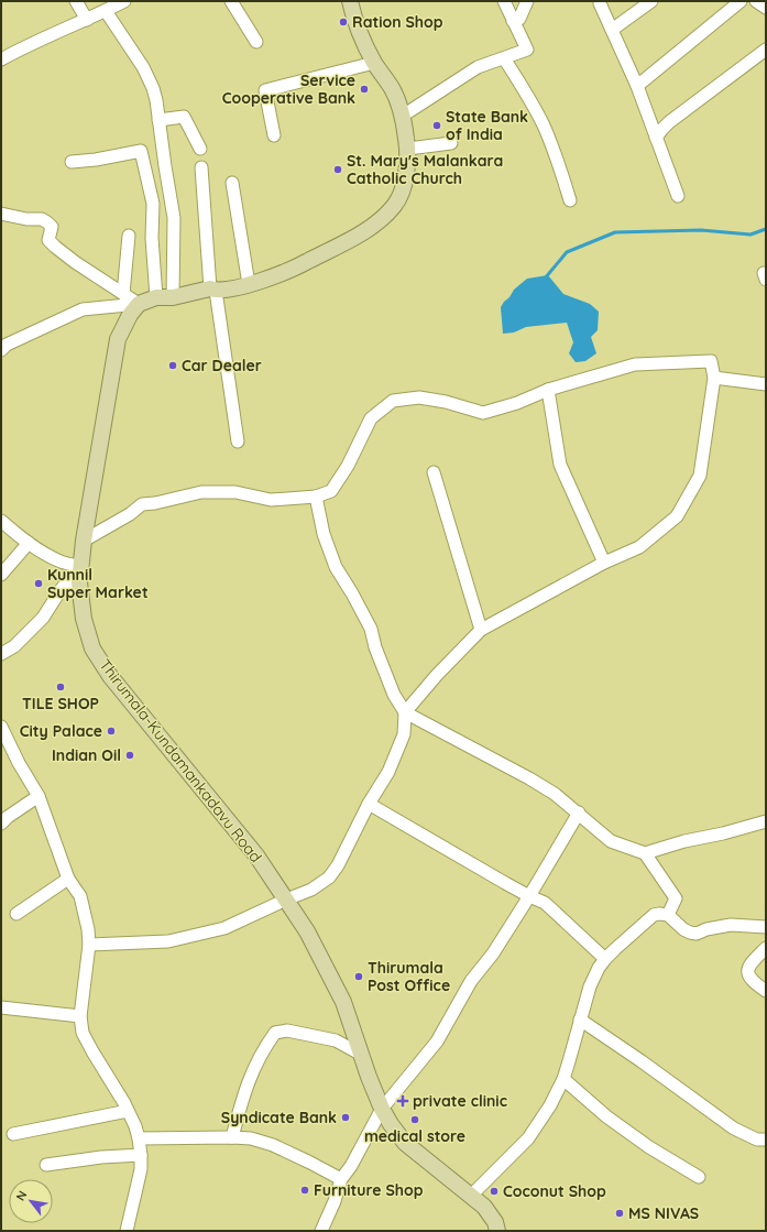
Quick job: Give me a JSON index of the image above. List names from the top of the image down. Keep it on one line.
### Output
{"streets":{"main road":["Thirumala-Kundamankadavu Road"]},"places":{"other":["Ration Shop","Service Cooperative Bank","State Bank of India","St. Mary's Malankara Catholic Church","Car Dealer","Kunnil Super Market","TILE SHOP","City Palace","Indian Oil","Thirumala Post Office","Syndicate Bank","medical store","Furniture Shop","Coconut Shop","MS NIVAS"],"health":["private clinic"]},"north":"top left"}
